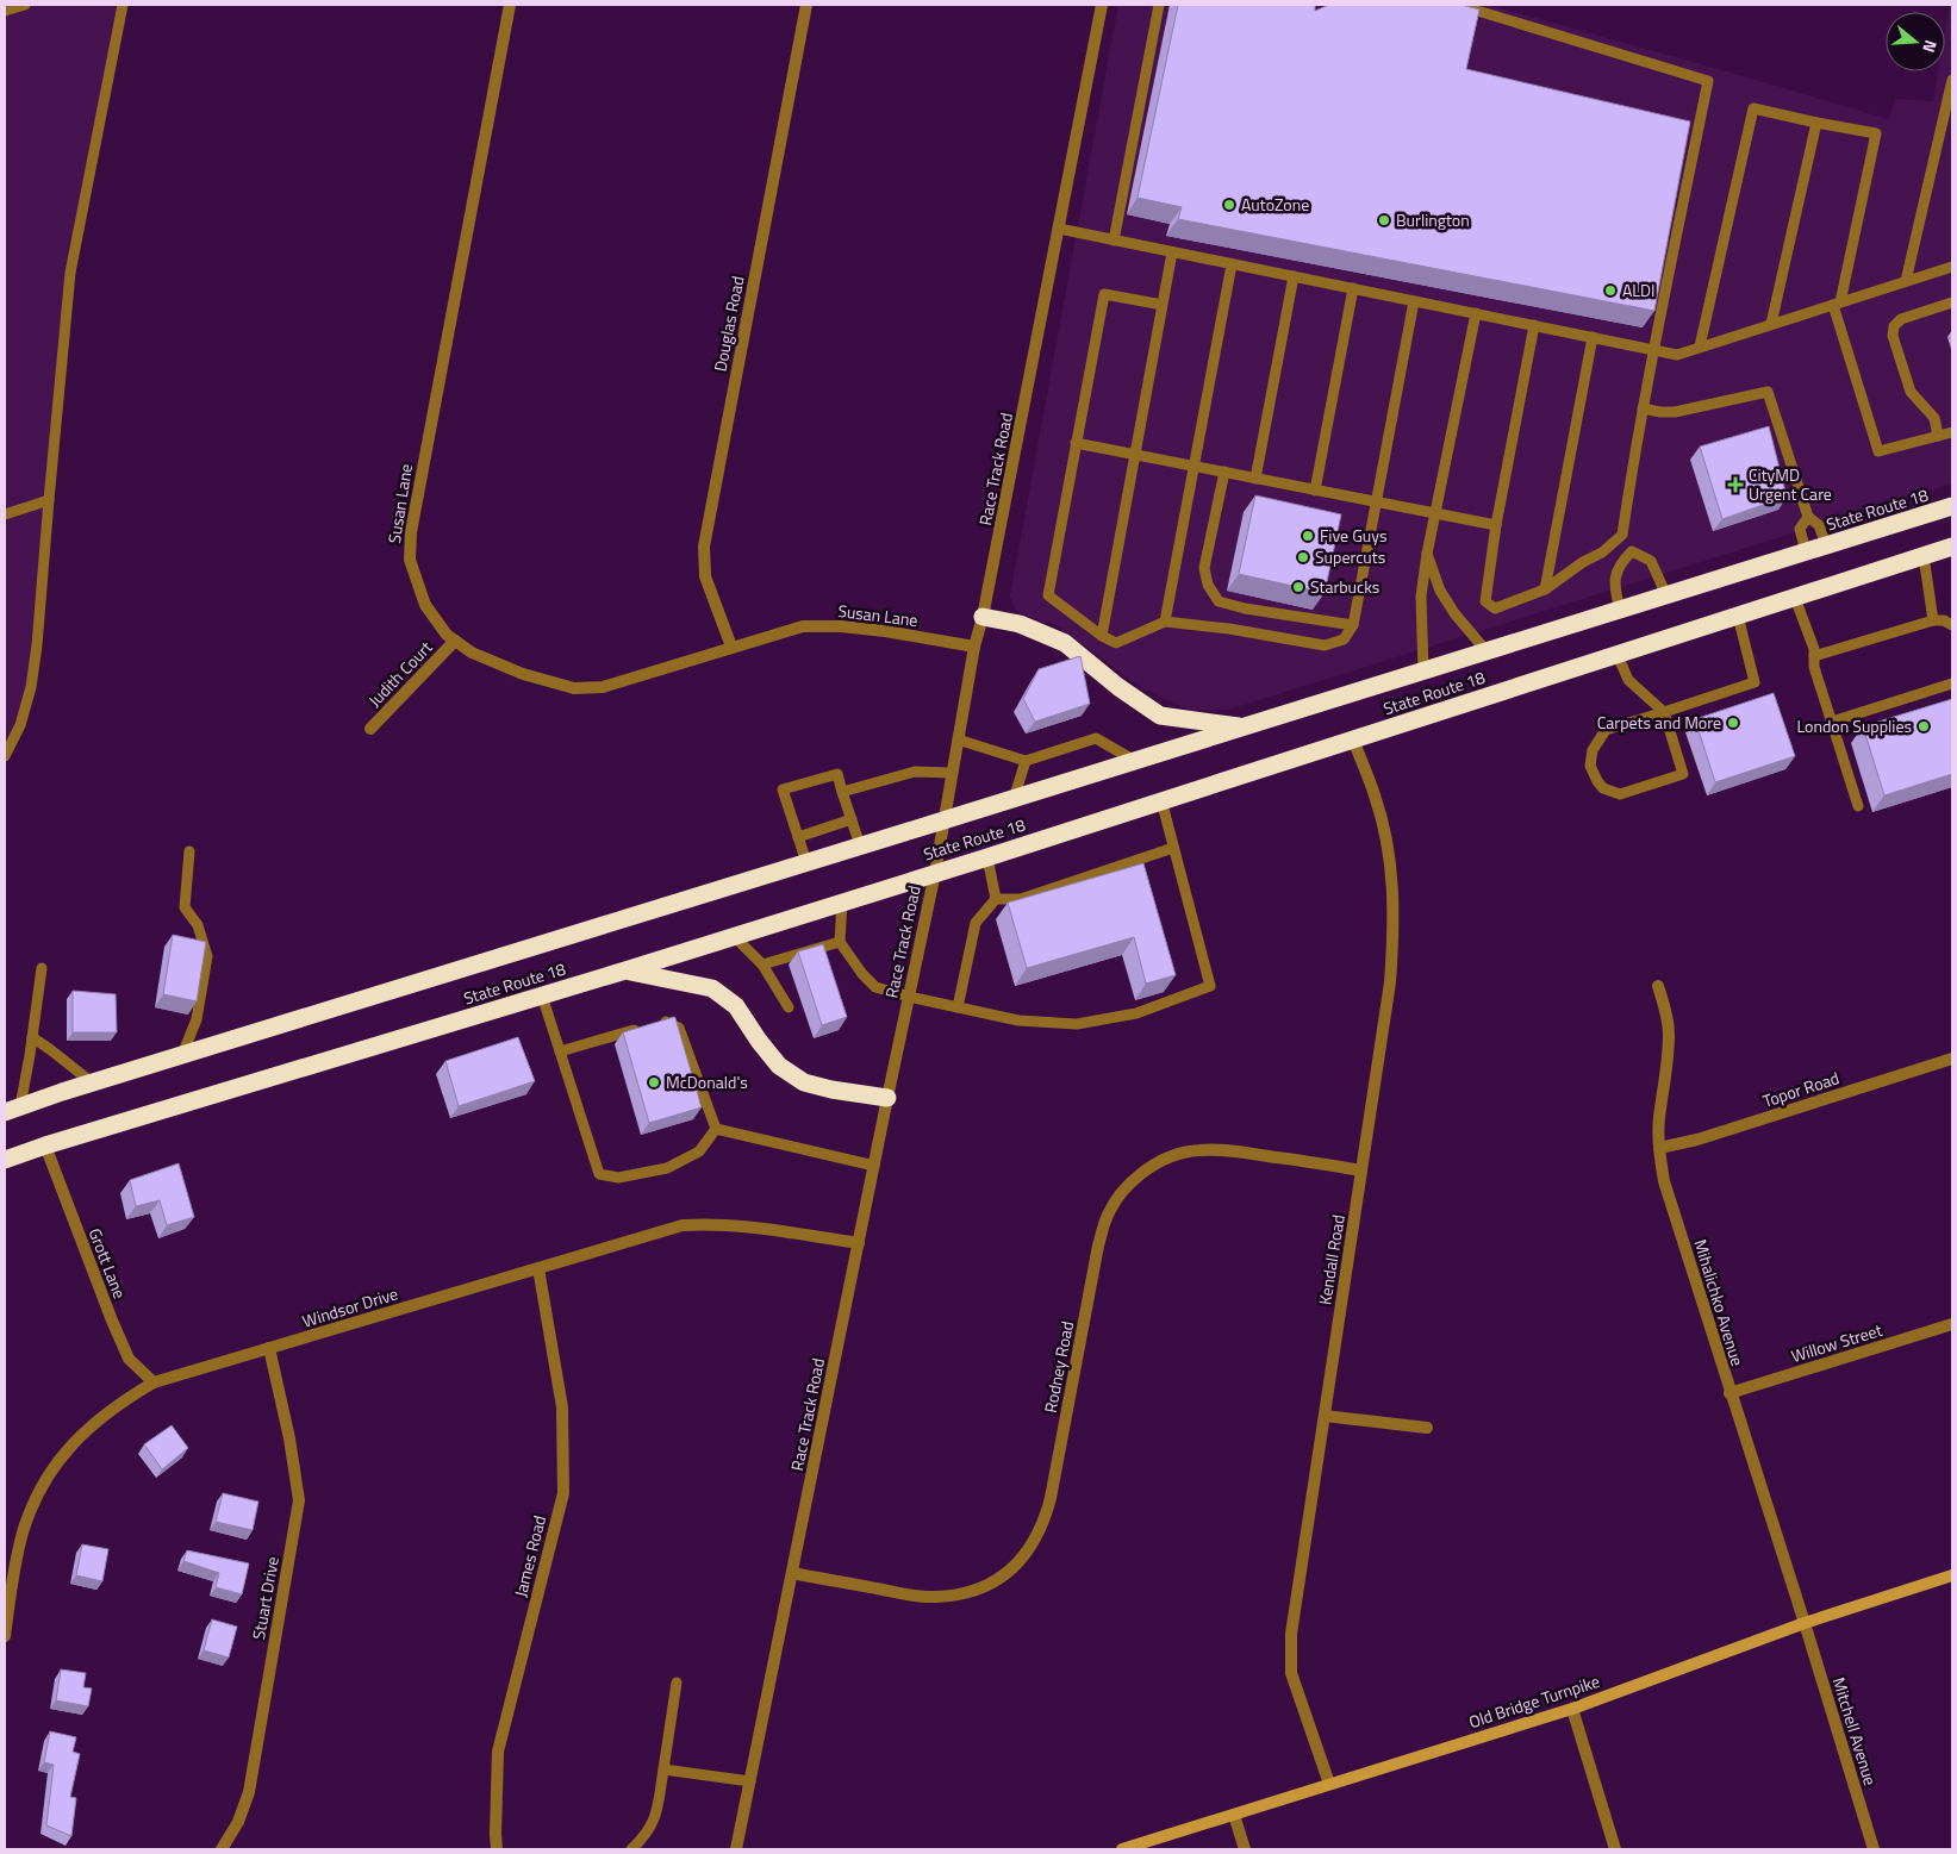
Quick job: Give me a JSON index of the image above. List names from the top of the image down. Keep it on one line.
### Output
{"streets":{"highway":["State Route 18"],"street":["Douglas Road","Race Track Road","Susan Lane","Judith Court","Topor Road","Kendall Road","Grott Lane","Mihalichko Avenue","Windsor Drive","Willow Street","Rodney Road","James Road","Stuart Drive","Old Bridge Turnpike","Mitchell Avenue"]},"crossings":[["Douglas Road","Susan Lane"],["Race Track Road","Susan Lane"],["Race Track Road","State Route 18"],["Race Track Road","Windsor Drive"],["Race Track Road","Rodney Road"],["Susan Lane","Judith Court"],["State Route 18","Kendall Road"],["State Route 18","Grott Lane"],["Topor Road","Mihalichko Avenue"],["Kendall Road","Rodney Road"],["Kendall Road","Old Bridge Turnpike"],["Grott Lane","Windsor Drive"],["Mihalichko Avenue","Willow Street"],["Mihalichko Avenue","Old Bridge Turnpike"],["Mihalichko Avenue","Mitchell Avenue"],["Windsor Drive","James Road"],["Windsor Drive","Stuart Drive"],["Old Bridge Turnpike","Mitchell Avenue"]],"places":{"other":["AutoZone","Burlington","ALDI","Five Guys","Supercuts","Starbucks","Carpets and More","London Supplies","McDonald's"],"health":["CityMD Urgent Care"]},"north":"right"}
